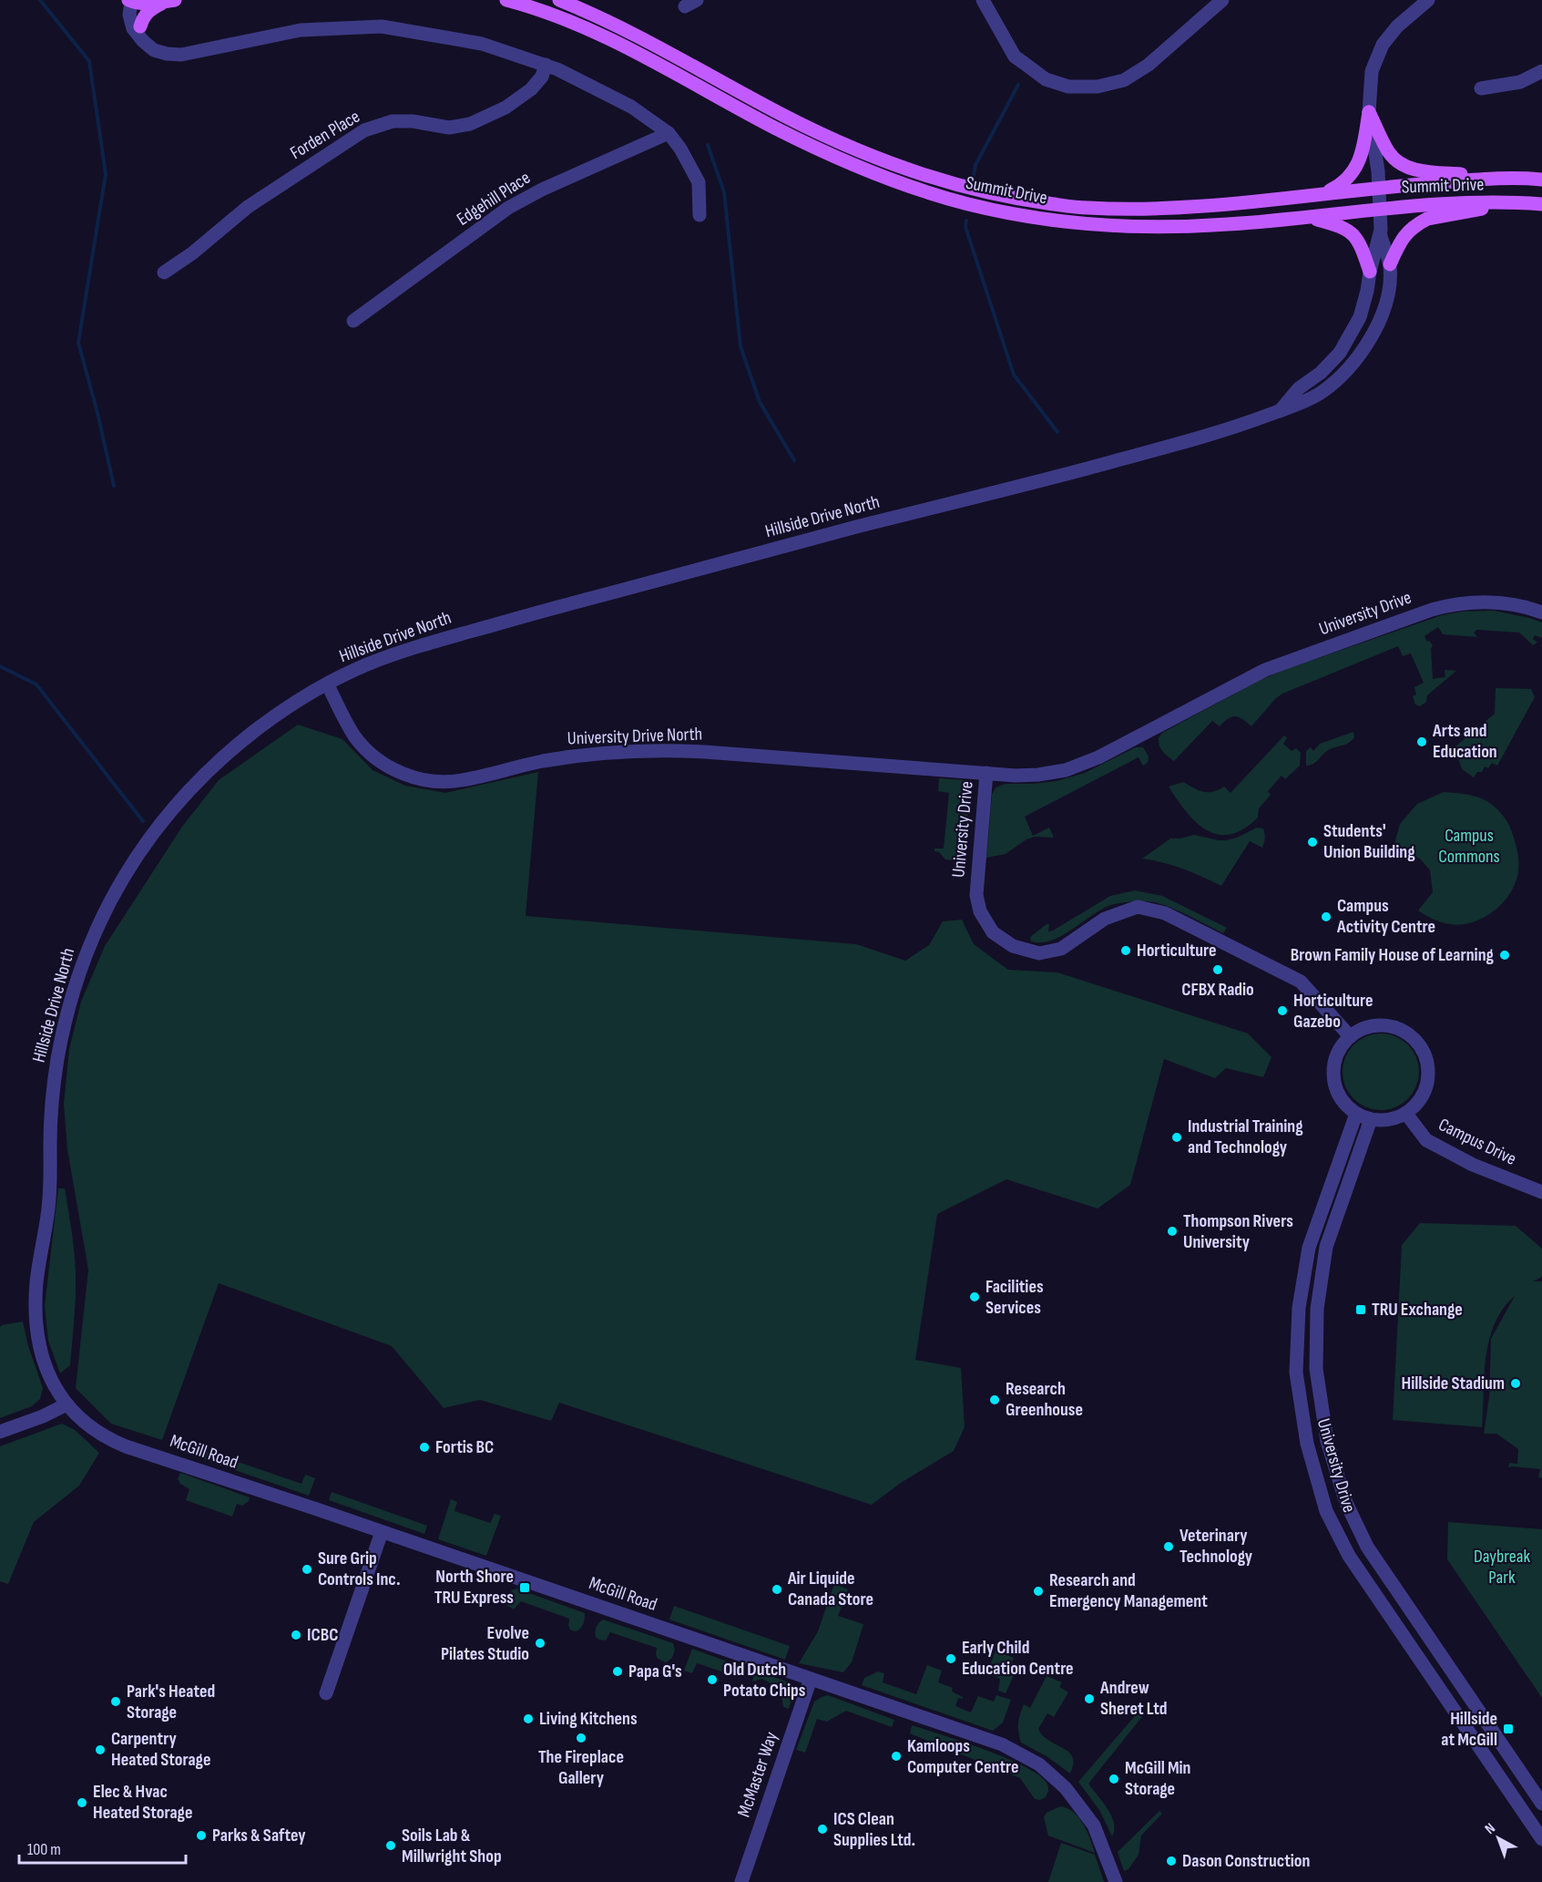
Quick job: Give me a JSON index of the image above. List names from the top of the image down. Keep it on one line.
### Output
{"streets":{"main road":["Summit Drive"],"street":["Forden Place","Edgehill Place","Hillside Drive North","University Drive","University Drive North","Campus Drive","McGill Road","McMaster Way"]},"crossings":[["Summit Drive","Hillside Drive North"],["Hillside Drive North","McGill Road"],["University Drive","University Drive North"],["University Drive","Campus Drive"],["McGill Road","McMaster Way"]],"parks":["Campus Commons","Daybreak Park"],"places":{"other":["Arts and Education","Students' Union Building","Campus Activity Centre","Horticulture","Brown Family House of Learning","CFBX Radio","Horticulture Gazebo","Industrial Training and Technology","Thompson Rivers University","Facilities Services","Hillside Stadium","Research Greenhouse","Fortis BC","Veterinary Technology","Sure Grip Controls Inc.","Air Liquide Canada Store","Research and Emergency Management","ICBC","Evolve Pilates Studio","Early Child Education Centre","Papa G's","Old Dutch Potato Chips","Andrew Sheret Ltd","Park's Heated Storage","Living Kitchens","The Fireplace Gallery","Carpentry Heated Storage","Kamloops Computer Centre","McGill Min Storage","Elec & Hvac Heated Storage","ICS Clean Supplies Ltd.","Parks & Saftey","Soils Lab & Millwright Shop","Dason Construction"],"transit":["TRU Exchange","North Shore TRU Express","Hillside at McGill"]},"scale_bar":"100 m","north":"top left"}
